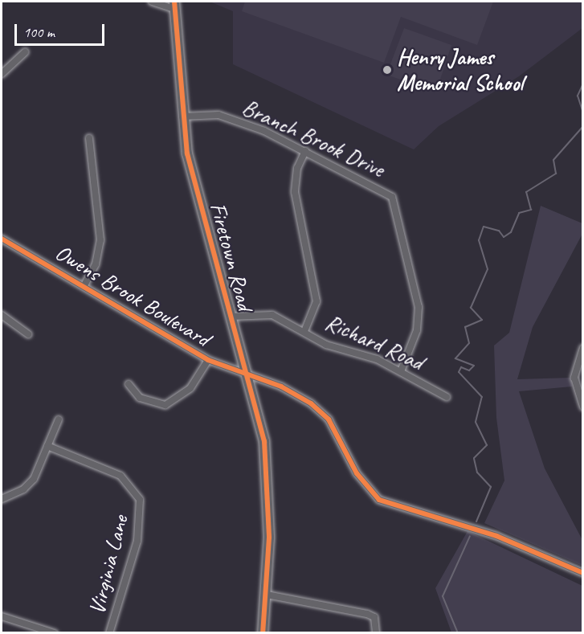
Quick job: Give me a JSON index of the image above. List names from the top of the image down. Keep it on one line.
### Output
{"streets":{"street":["Branch Brook Drive","Firetown Road","Owens Brook Boulevard","Richard Road","Virginia Lane"]},"crossings":[["Branch Brook Drive","Firetown Road"],["Branch Brook Drive","Richard Road"],["Firetown Road","Owens Brook Boulevard"],["Firetown Road","Richard Road"]],"places":["Henry James Memorial School"],"scale_bar":"100 m"}
